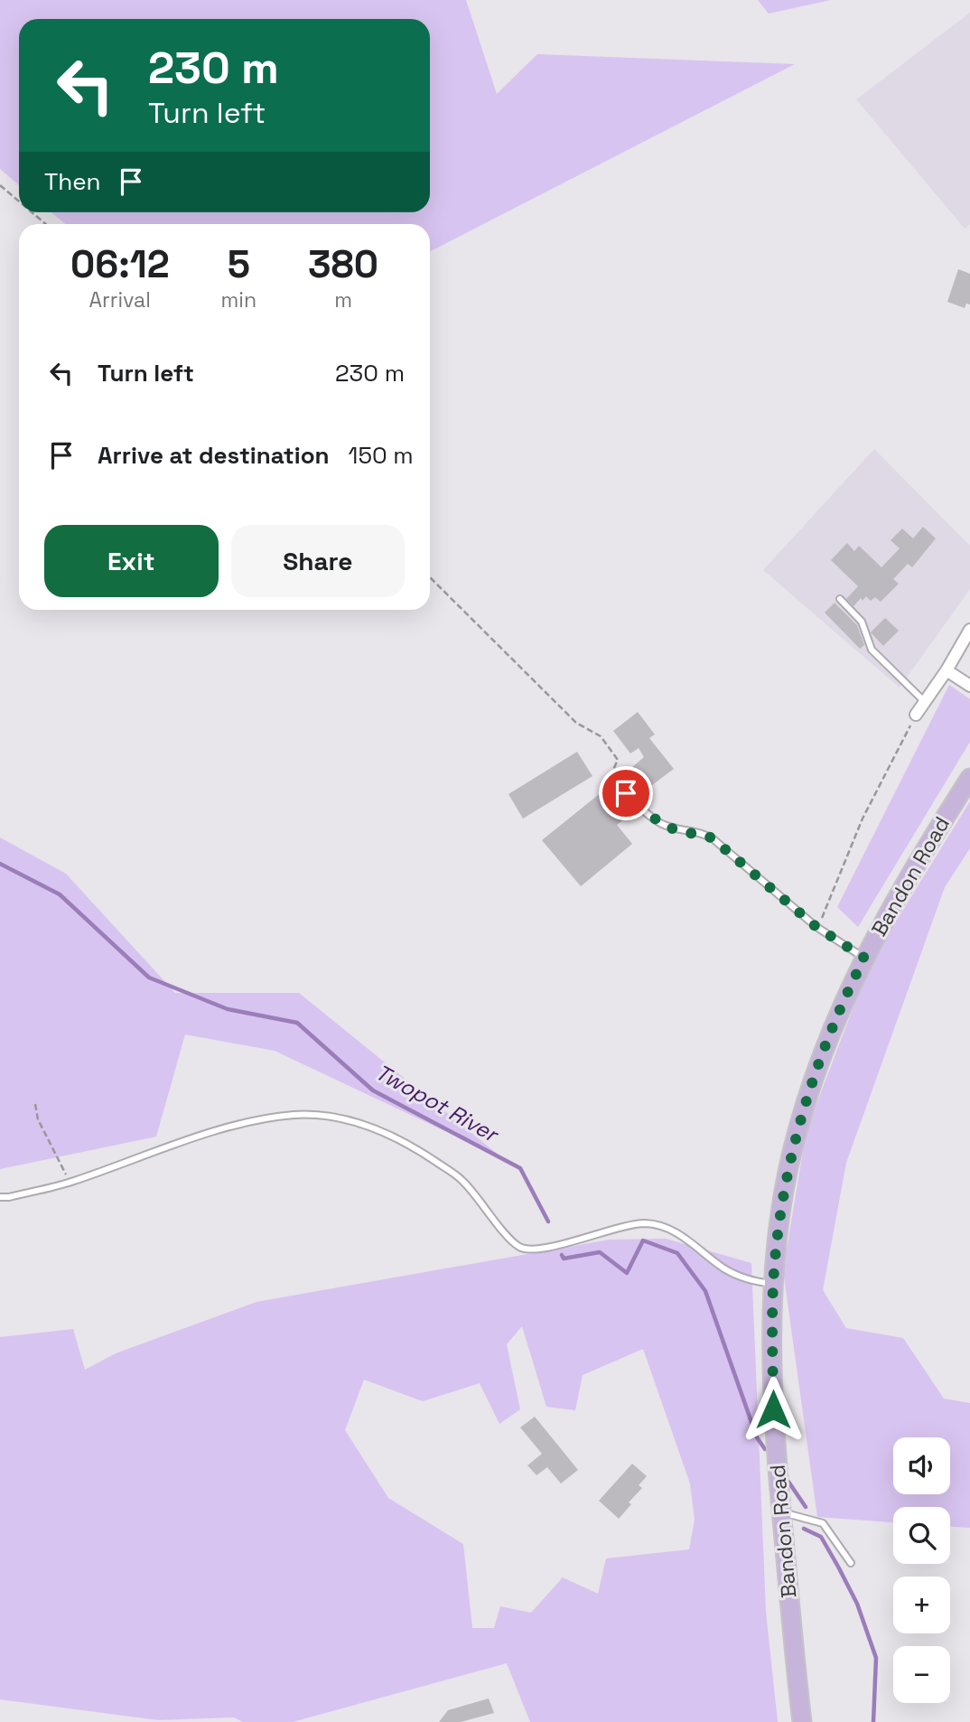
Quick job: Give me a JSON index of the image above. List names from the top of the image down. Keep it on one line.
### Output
{"streets":{"main road":["Bandon Road"]},"water":["Twopot River"],"page":{"turn":["230 m","Turn left"],"then":"Then","eta":["06:12","Arrival","5","min","380","m"],"list":[{"name":"Turn left","value":"230 m"},{"name":"Arrive at destination","value":"150 m"}],"buttons":["Exit","Share"],"map_buttons":["+","−"]}}
